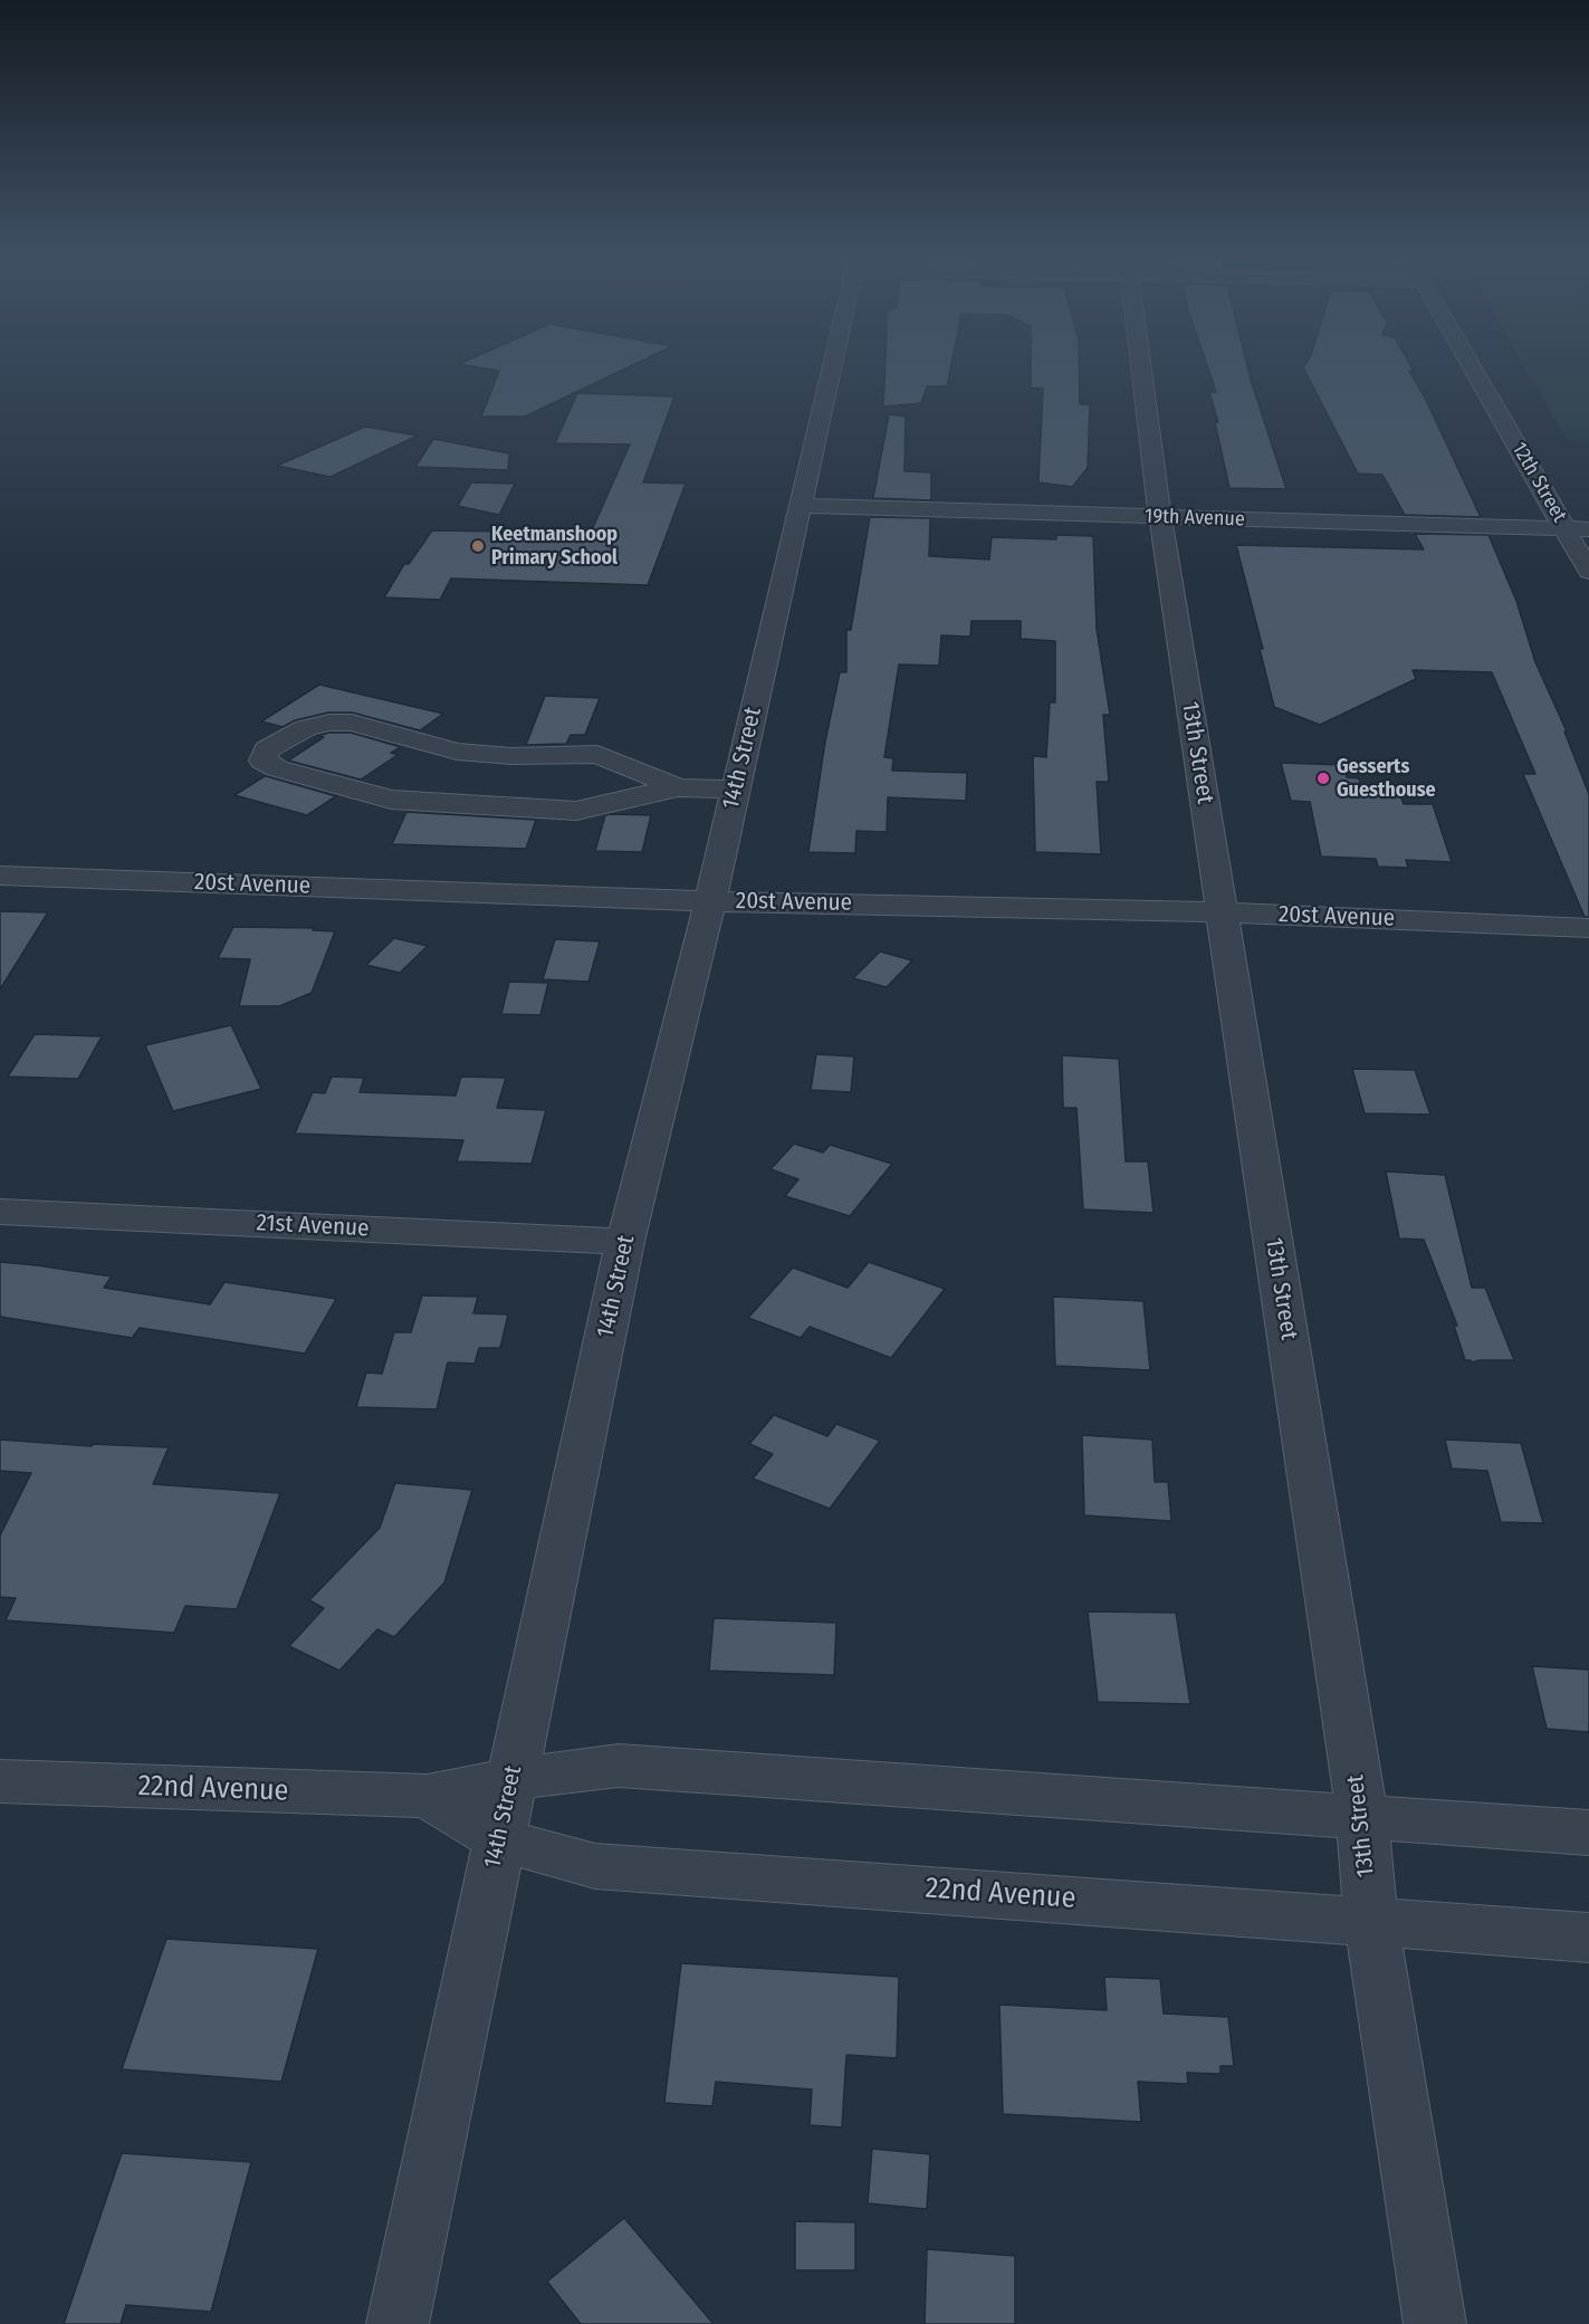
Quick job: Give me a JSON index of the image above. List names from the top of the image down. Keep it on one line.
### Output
{"streets":{"street":["12th Street","19th Avenue","13th Street","14th Street","20st Avenue","21st Avenue","22nd Avenue"]},"crossings":[["12th Street","19th Avenue"],["19th Avenue","13th Street"],["19th Avenue","14th Street"],["13th Street","20st Avenue"],["13th Street","22nd Avenue"],["14th Street","20st Avenue"],["14th Street","21st Avenue"],["14th Street","22nd Avenue"]],"places":["Keetmanshoop Primary School","Gesserts Guesthouse"]}
